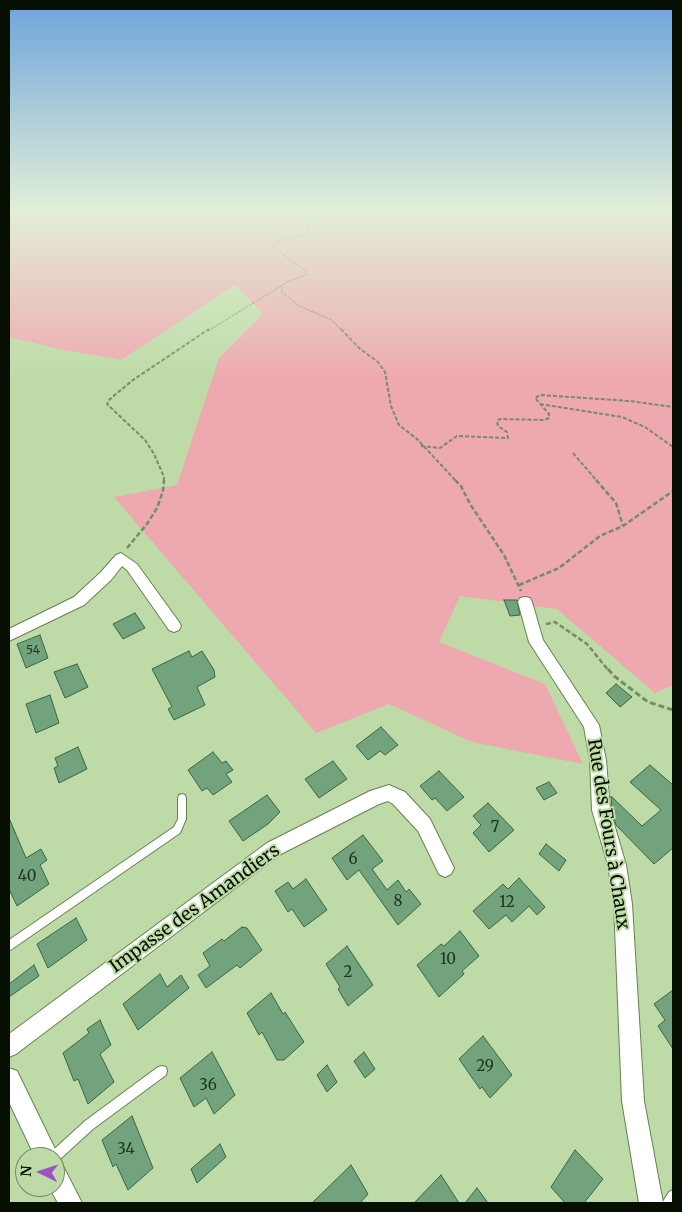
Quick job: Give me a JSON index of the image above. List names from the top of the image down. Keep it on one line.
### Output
{"streets":{"street":["Rue des Fours à Chaux","Impasse des Amandiers"]},"house_numbers":["54","7","6","40","8","12","10","2","29","36","34"],"north":"left"}
